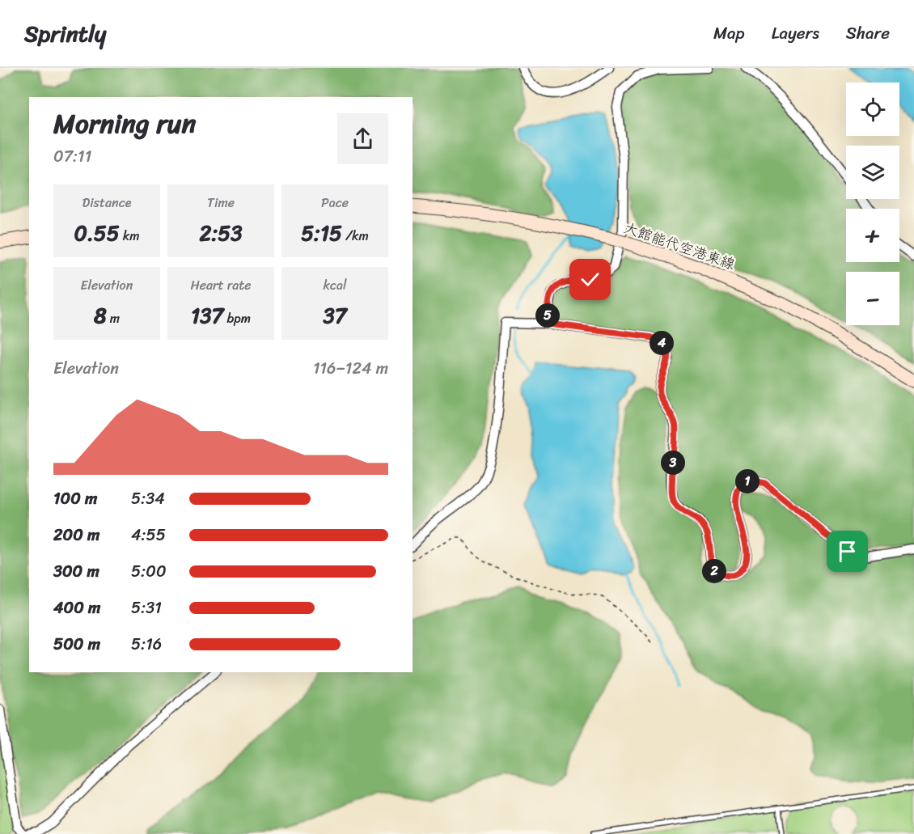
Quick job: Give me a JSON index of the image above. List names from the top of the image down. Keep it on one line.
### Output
{"streets":{"main road":["大館能代空港東線"]},"page":{"header":"Sprintly","nav":["Map","Layers","Share"],"map_buttons":["+","−"],"heading":["Morning run","07:11"],"stats":[["Distance","0.55 km"],["Time","2:53"],["Pace","5:15 /km"],["Elevation","8 m"],["Heart rate","137 bpm"],["kcal","37"]],"pins":["5","4","3","1","2"],"chart":["Elevation","116–124 m"],"list":[{"name":"100 m","note":"5:34"},{"name":"200 m","note":"4:55"},{"name":"300 m","note":"5:00"},{"name":"400 m","note":"5:31"},{"name":"500 m","note":"5:16"}]}}
